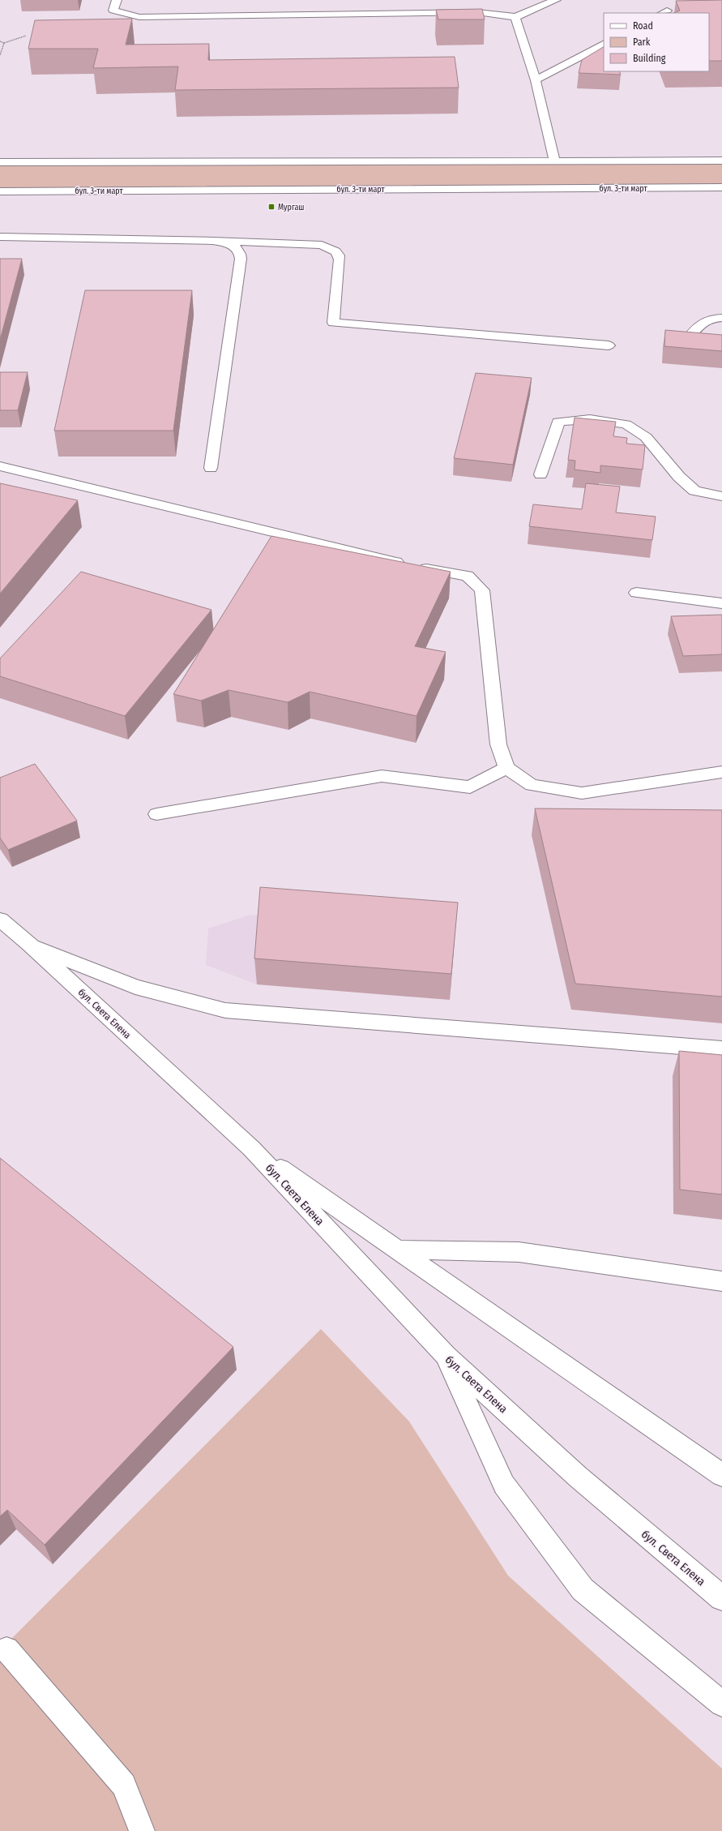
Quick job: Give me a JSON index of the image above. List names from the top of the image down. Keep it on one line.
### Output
{"streets":{"street":["бул. 3-ти март","бул. Света Елена"]},"places":{"transit":["Мургаш"]},"legend":["Road","Park","Building"]}
